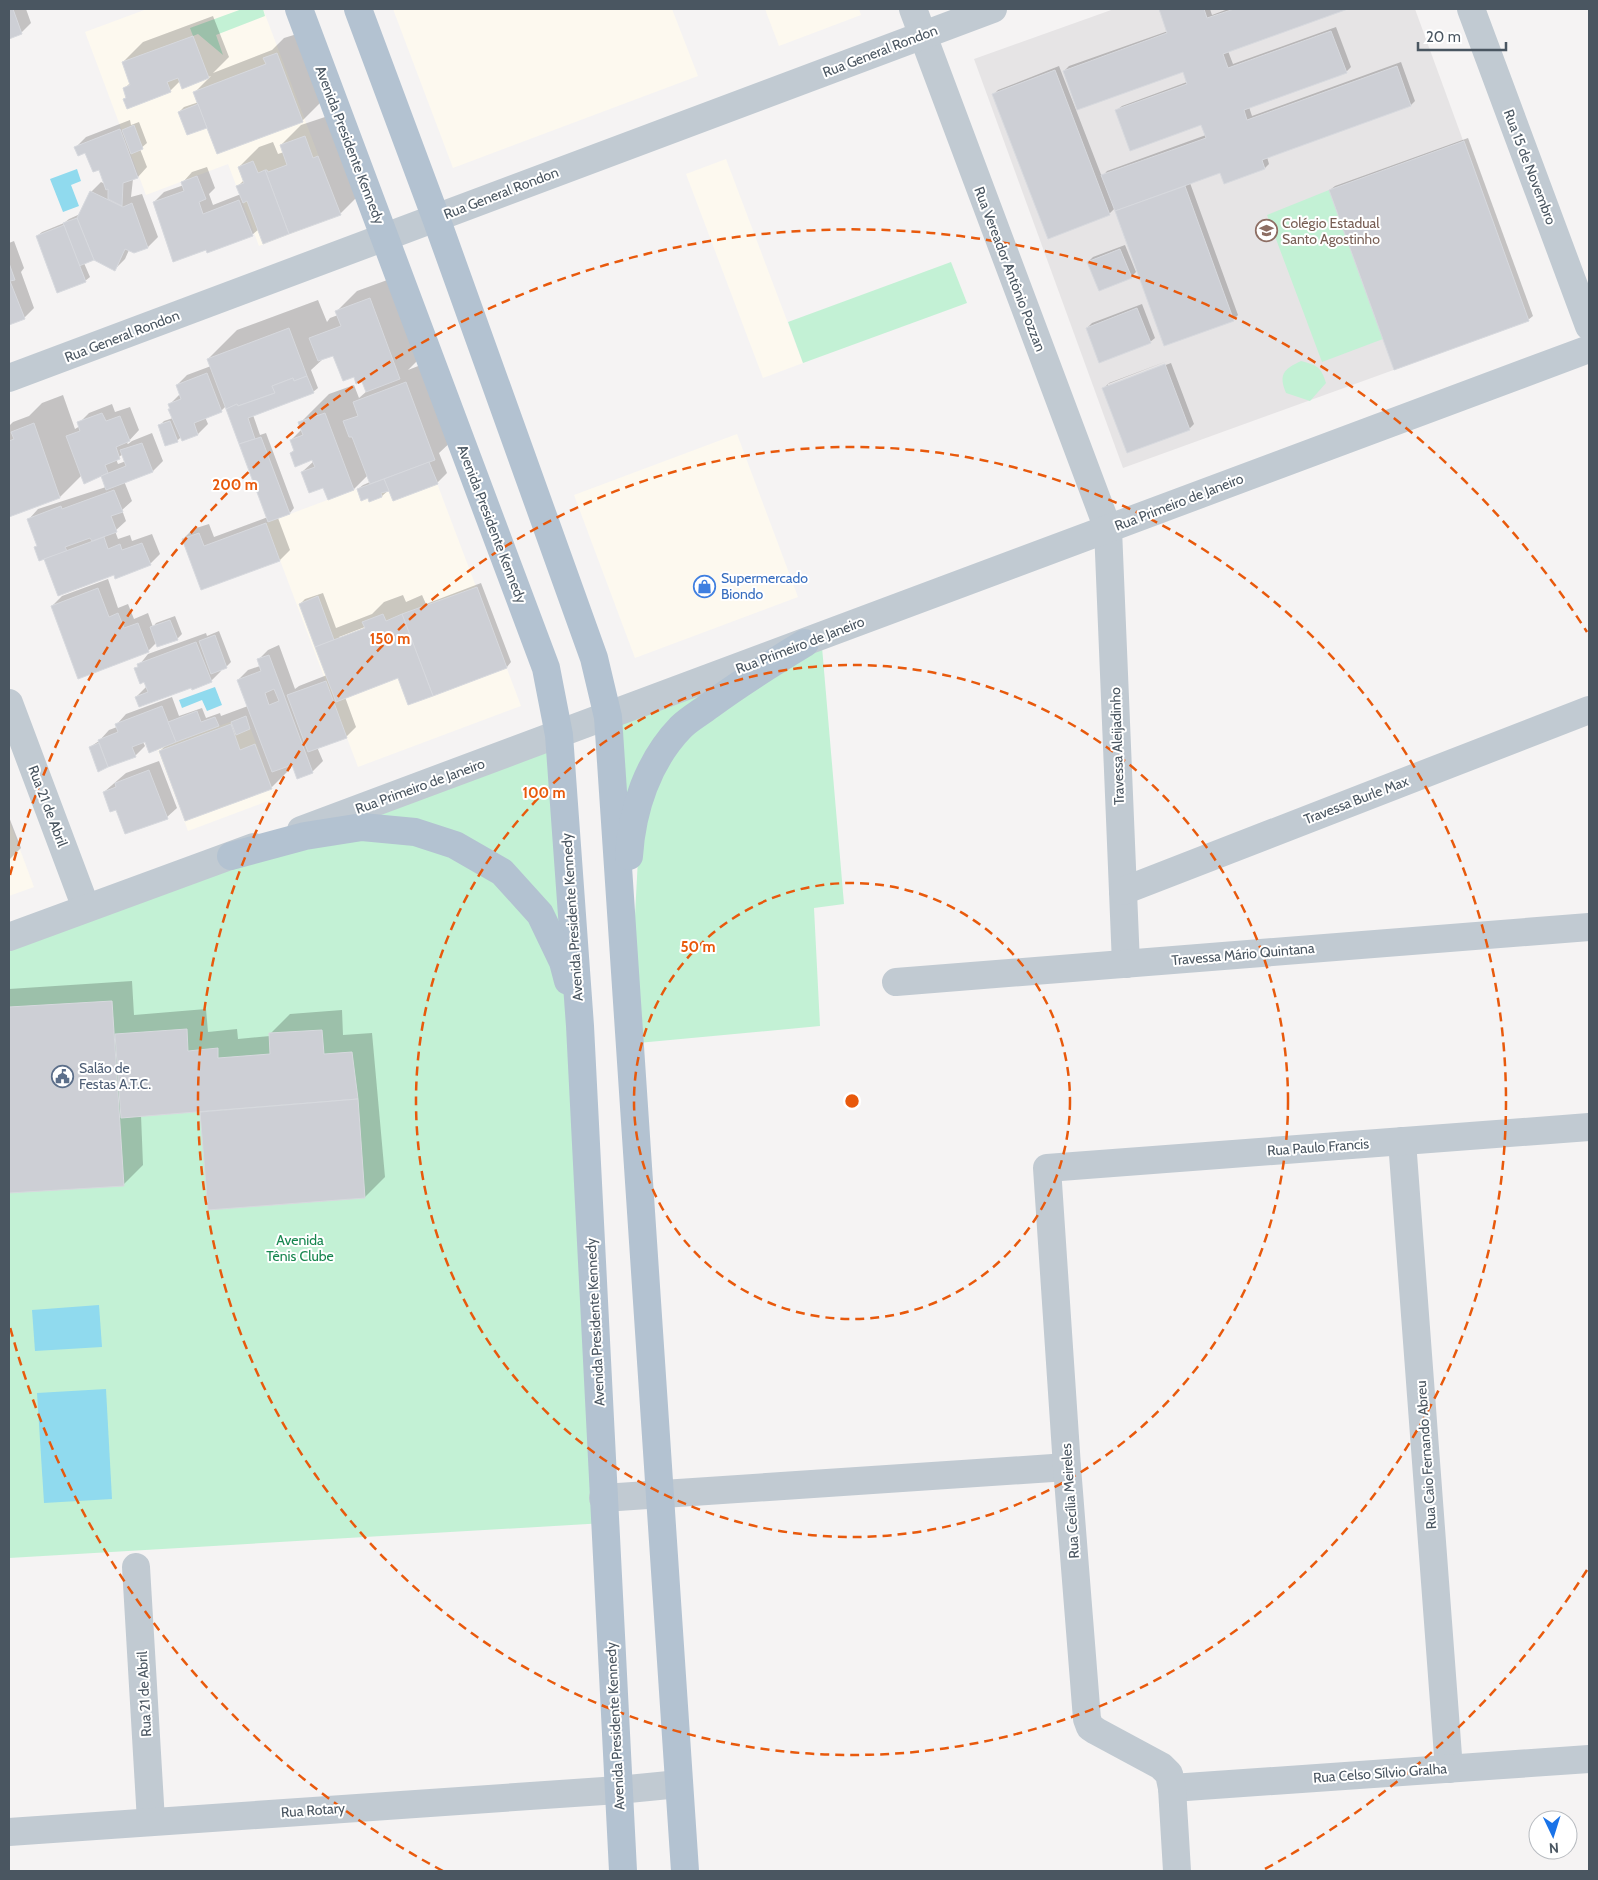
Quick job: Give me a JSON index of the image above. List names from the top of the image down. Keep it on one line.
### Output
{"streets":{"main road":["Avenida Presidente Kennedy"],"street":["Rua General Rondon","Rua 15 de Novembro","Rua Vereador Antônio Pozzan","Rua Primeiro de Janeiro","Travessa Aleijadinho","Travessa Burle Max","Rua 21 de Abril","Travessa Mário Quintana","Rua Paulo Francis","Rua Caio Fernando Abreu","Rua Cecília Meireles","Rua Celso Sílvio Gralha","Rua Rotary"]},"crossings":[["Rua General Rondon","Avenida Presidente Kennedy"],["Rua General Rondon","Rua Vereador Antônio Pozzan"],["Avenida Presidente Kennedy","Rua Primeiro de Janeiro"],["Avenida Presidente Kennedy","Rua Rotary"],["Rua Vereador Antônio Pozzan","Rua Primeiro de Janeiro"],["Rua Vereador Antônio Pozzan","Travessa Aleijadinho"],["Rua Primeiro de Janeiro","Travessa Aleijadinho"],["Rua Primeiro de Janeiro","Rua 21 de Abril"],["Travessa Aleijadinho","Travessa Burle Max"],["Travessa Aleijadinho","Travessa Mário Quintana"],["Rua 21 de Abril","Rua Rotary"],["Rua Paulo Francis","Rua Caio Fernando Abreu"],["Rua Paulo Francis","Rua Cecília Meireles"],["Rua Caio Fernando Abreu","Rua Celso Sílvio Gralha"],["Rua Cecília Meireles","Rua Celso Sílvio Gralha"]],"parks":["Avenida Tênis Clube"],"places":{"school or university":["Colégio Estadual Santo Agostinho"],"shop":["Supermercado Biondo"],"public building":["Salão de Festas A.T.C."]},"scale_bar":"20 m","north":"bottom","rings":["200 m","150 m","100 m","50 m"]}
